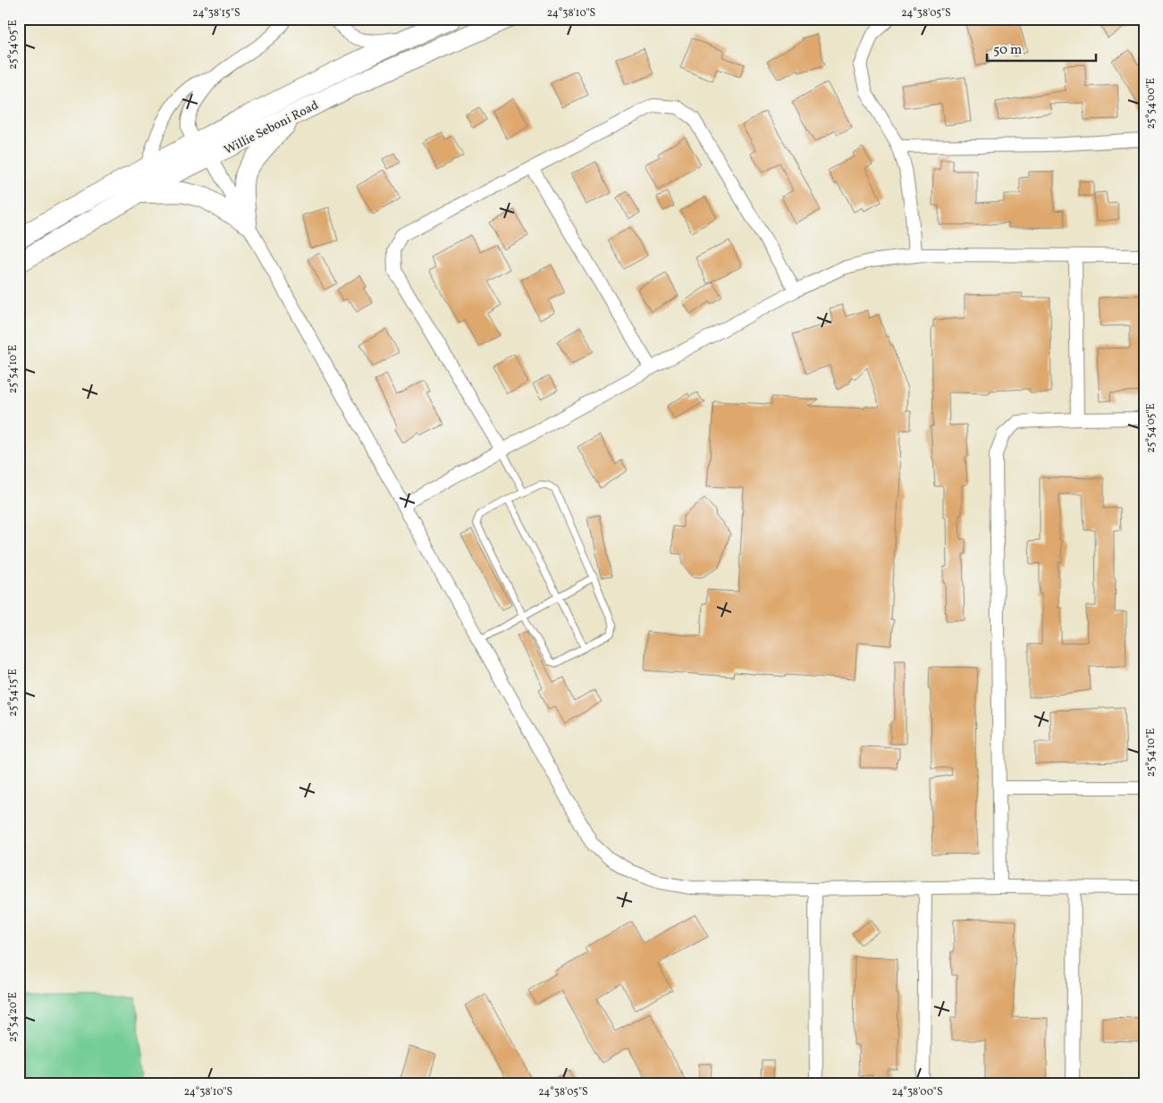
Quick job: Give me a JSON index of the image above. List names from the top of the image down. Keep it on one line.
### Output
{"streets":{"main road":["Willie Seboni Road"]},"scale_bar":"50 m","coordinates":["24°38'15\"S","24°38'10\"S","24°38'05\"S","25°54'05\"E","25°54'00\"E","25°54'10\"E","25°54'15\"E","25°54'20\"E","24°38'00\"S"]}
